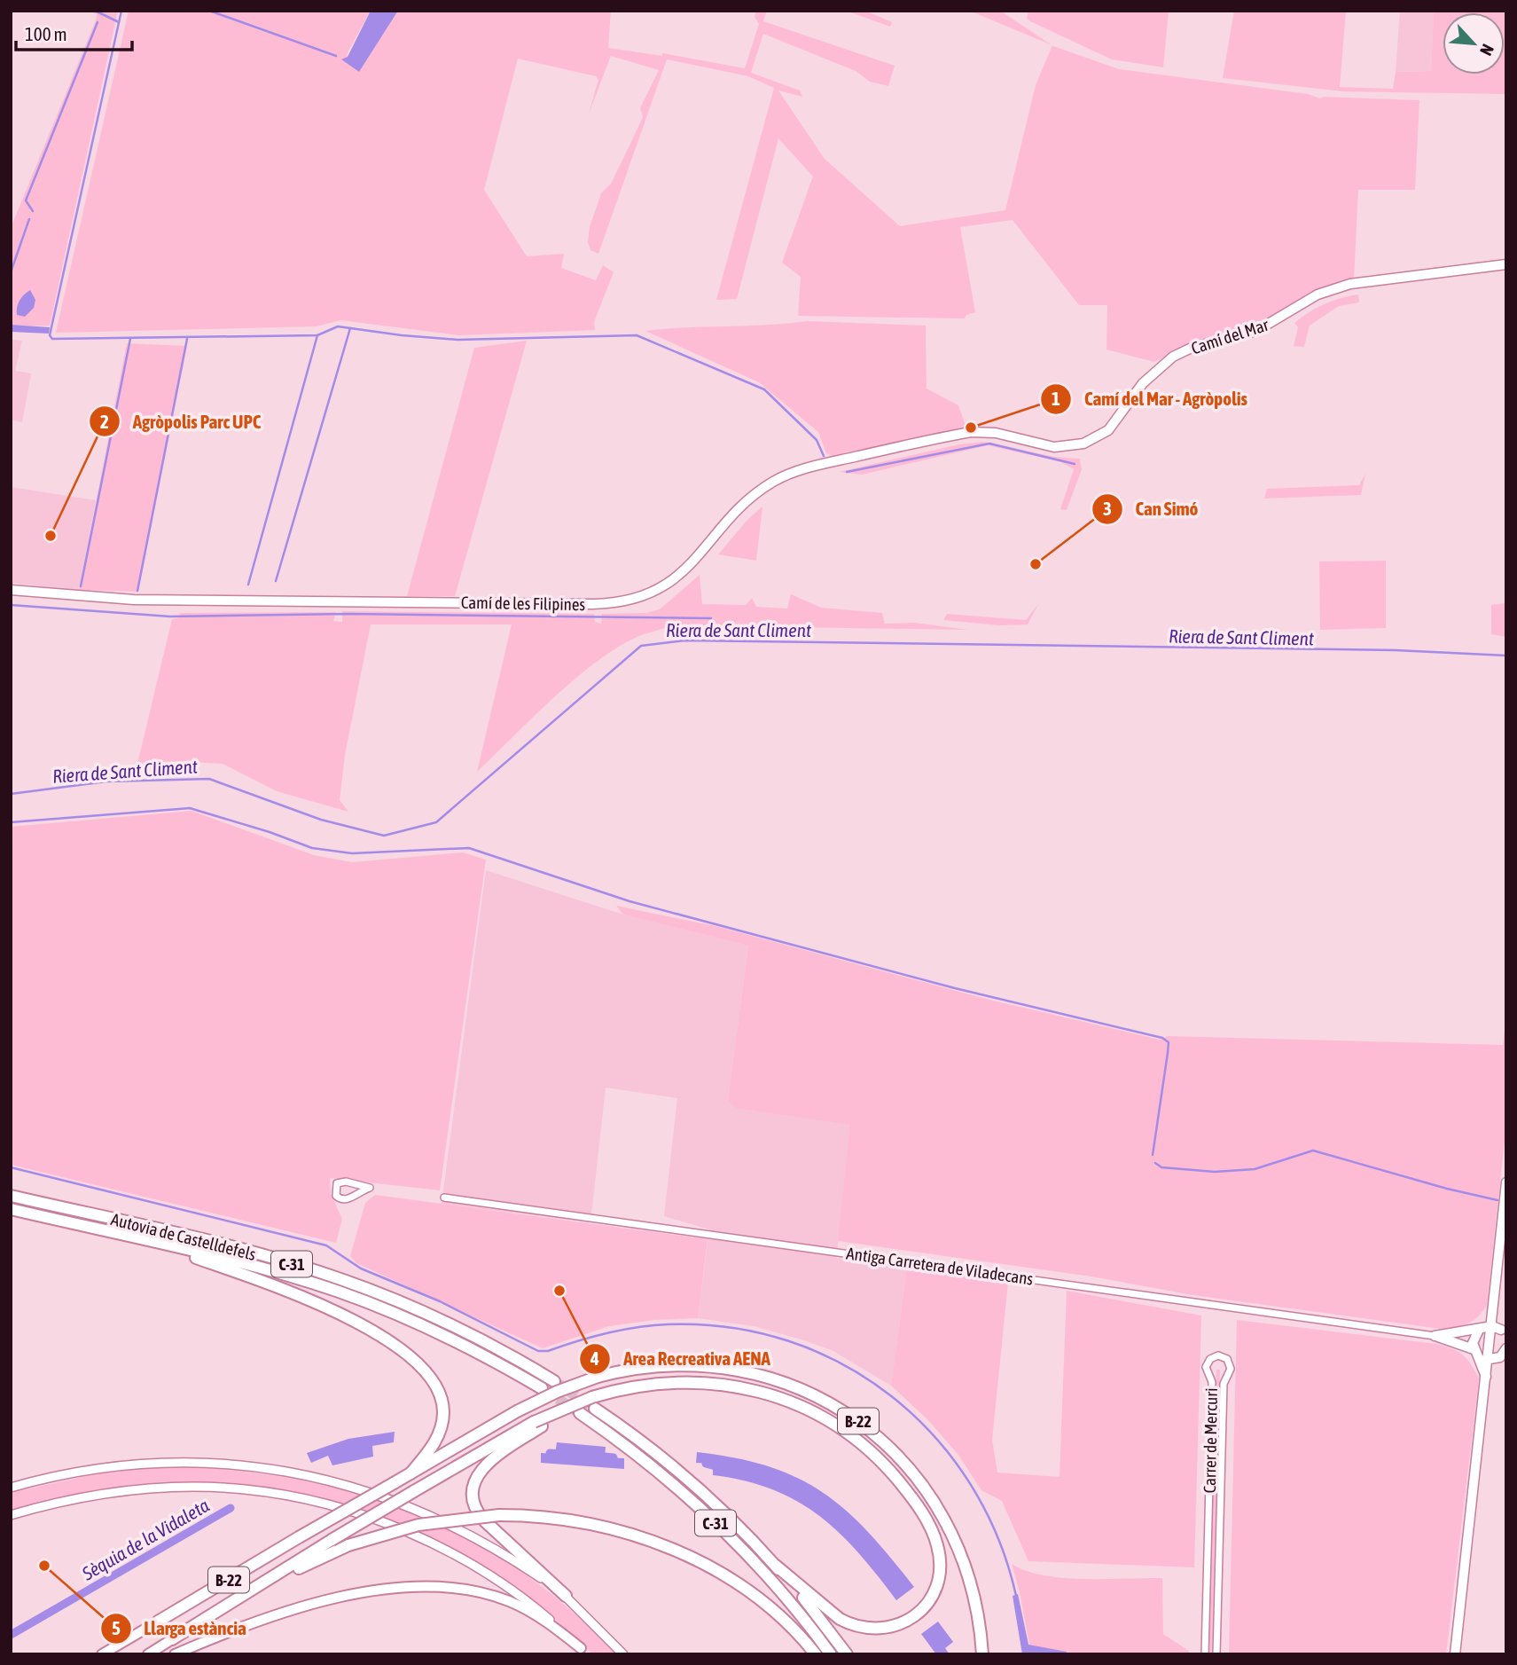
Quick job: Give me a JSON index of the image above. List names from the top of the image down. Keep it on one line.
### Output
{"streets":{"highway":["Autovia de Castelldefels","C-31","B-22"],"main road":["Camí del Mar","Camí de les Filipines"],"street":["Antiga Carretera de Viladecans","Carrer de Mercuri"]},"crossings":[["Camí del Mar","Camí de les Filipines"]],"water":["Riera de Sant Climent","Sèquia de la Vidaleta"],"places":["Camí del Mar - Agròpolis","Agròpolis Parc UPC","Can Simó","Area Recreativa AENA","Llarga estància"],"scale_bar":"100 m","north":"bottom right"}
